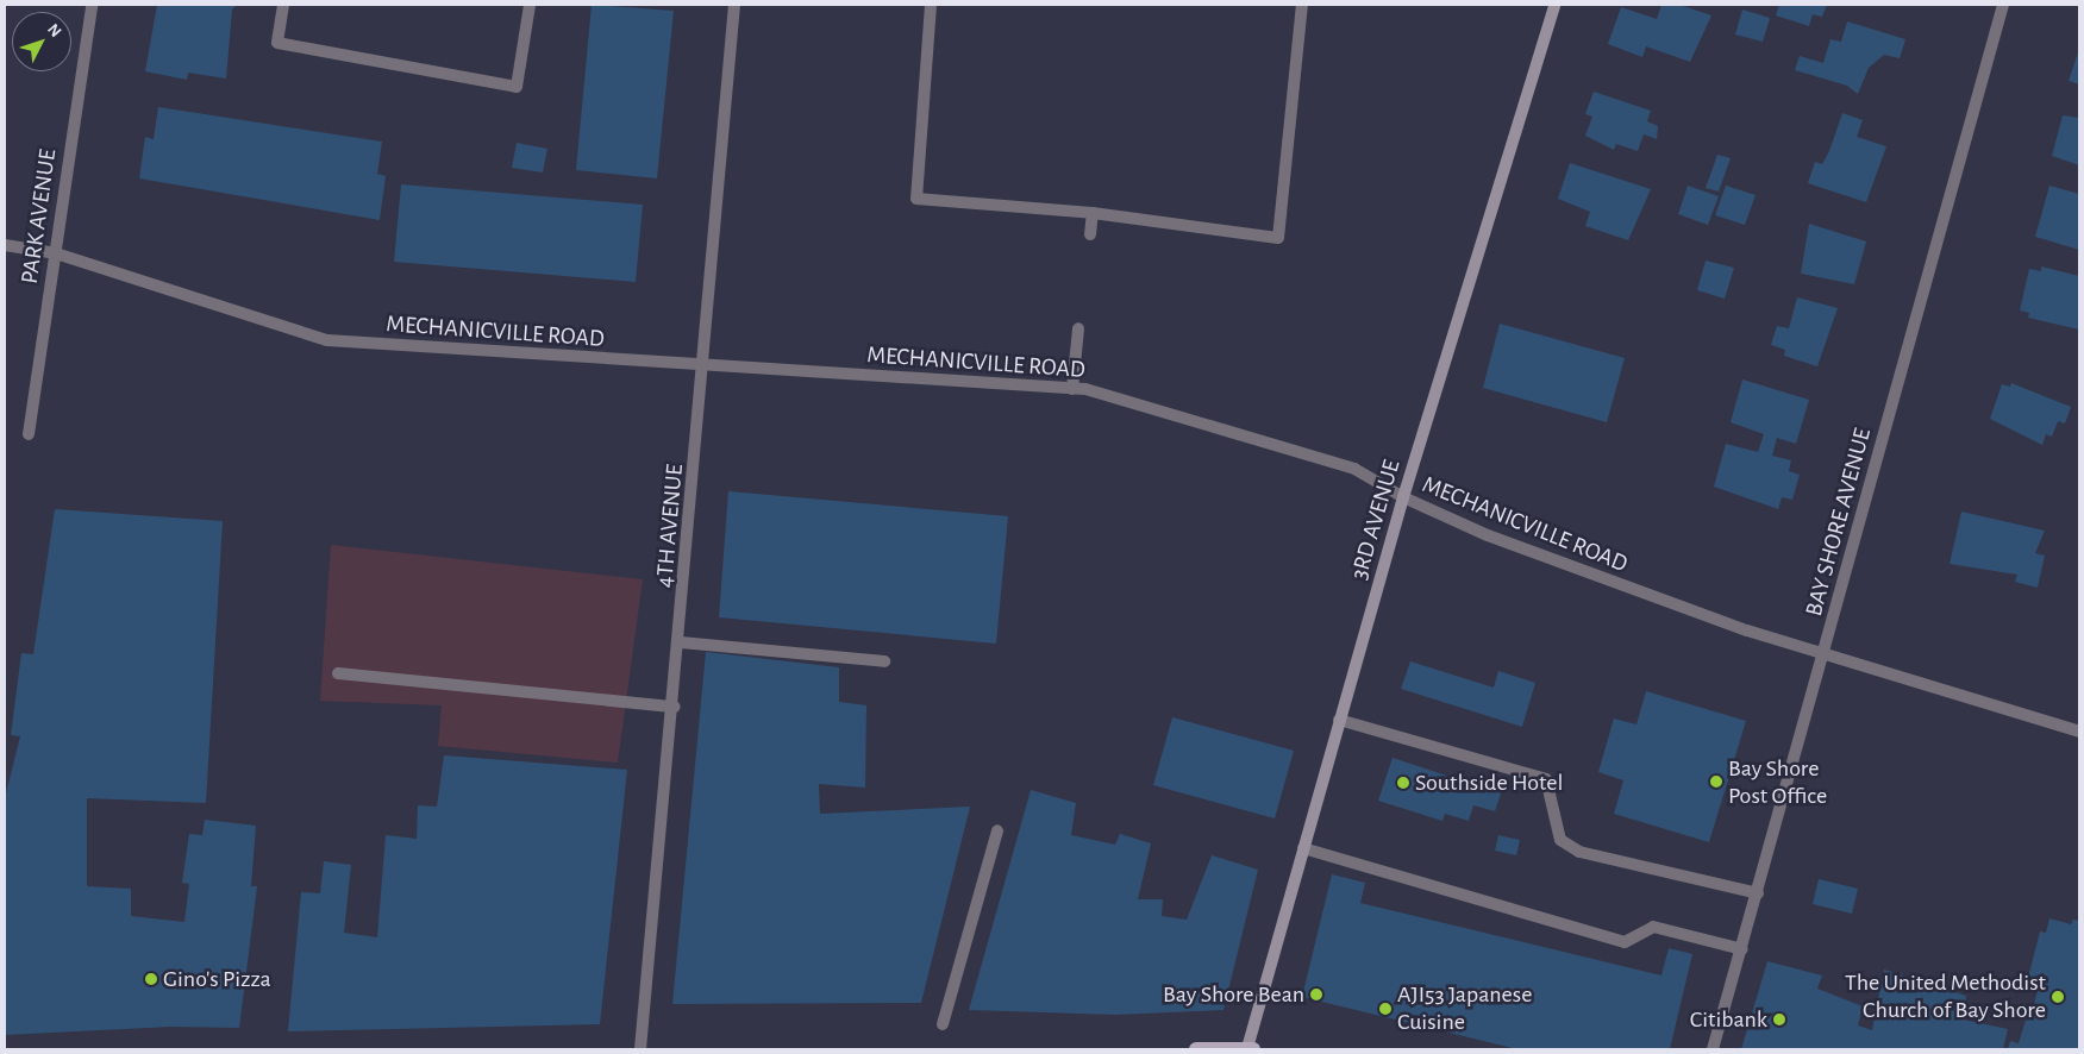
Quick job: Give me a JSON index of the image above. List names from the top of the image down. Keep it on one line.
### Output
{"streets":{"main road":["3RD AVENUE"],"street":["PARK AVENUE","MECHANICVILLE ROAD","BAY SHORE AVENUE","4TH AVENUE"]},"crossings":[["PARK AVENUE","MECHANICVILLE ROAD"],["MECHANICVILLE ROAD","3RD AVENUE"],["MECHANICVILLE ROAD","BAY SHORE AVENUE"],["MECHANICVILLE ROAD","4TH AVENUE"]],"places":["Bay Shore Post Office","Southside Hotel","Gino's Pizza","Bay Shore Bean","The United Methodist Church of Bay Shore","AJI53 Japanese Cuisine","Citibank"],"north":"top right"}
